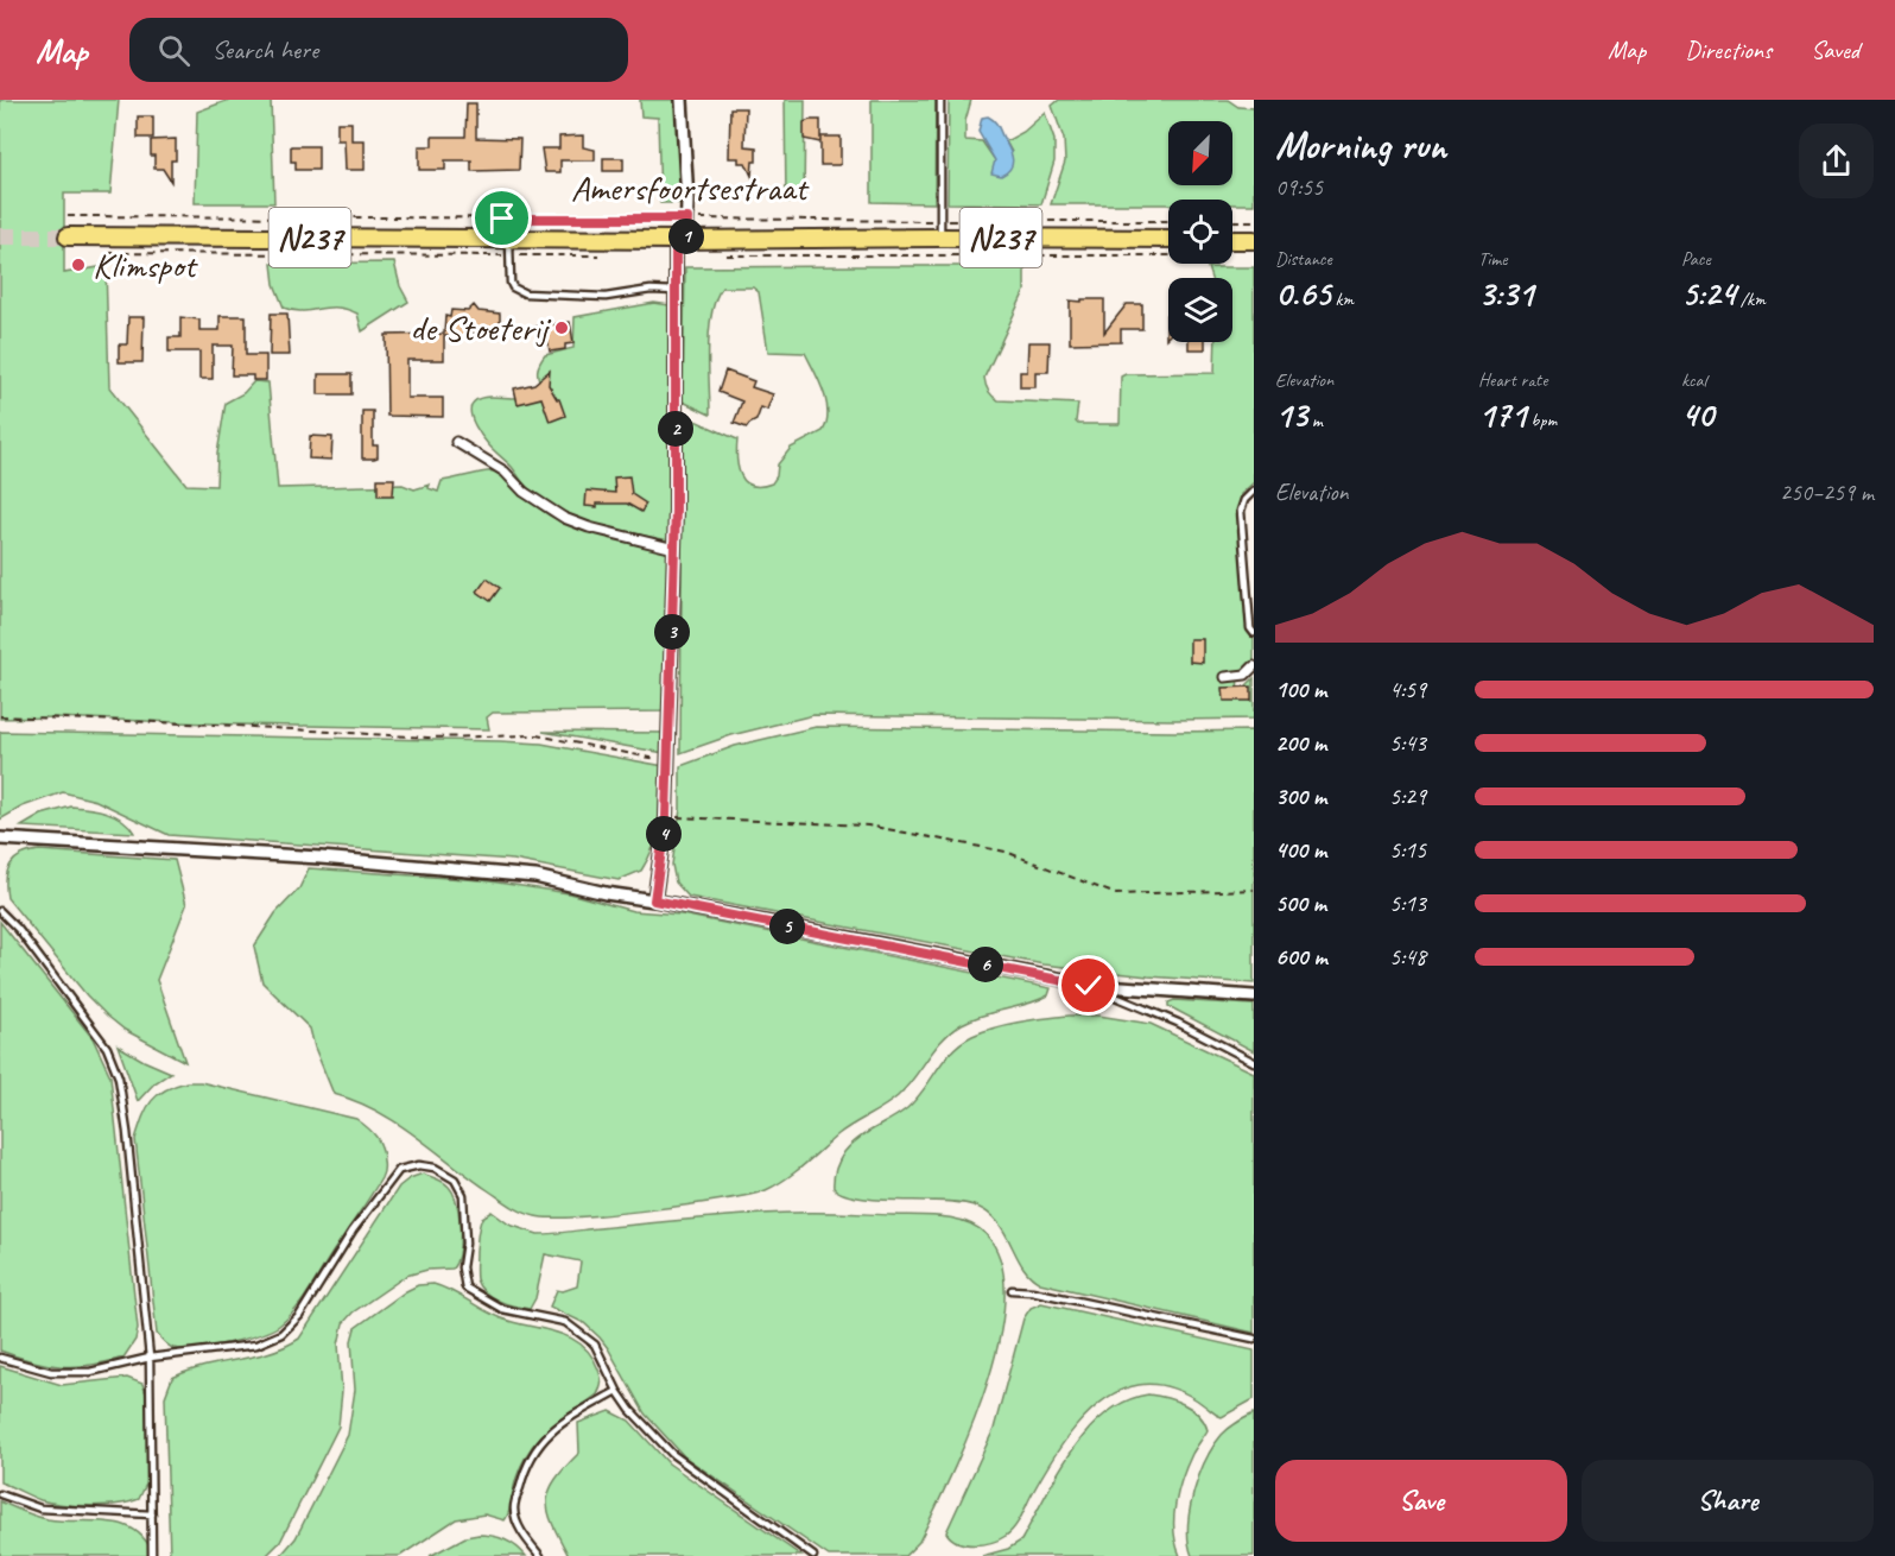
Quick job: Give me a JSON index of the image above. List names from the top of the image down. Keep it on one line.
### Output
{"streets":{"main road":["Amersfoortsestraat","N237"]},"places":["Klimspot","de Stoeterij"],"north":"bottom left","page":{"header":"Map","search":"Search here","nav":["Map","Directions","Saved"],"heading":["Morning run","09:55"],"pins":["1","2","3","4","5","6"],"stats":[["Distance","0.65 km"],["Time","3:31"],["Pace","5:24 /km"],["Elevation","13 m"],["Heart rate","171 bpm"],["kcal","40"]],"chart":["Elevation","250–259 m"],"list":[{"name":"100 m","note":"4:59"},{"name":"200 m","note":"5:43"},{"name":"300 m","note":"5:29"},{"name":"400 m","note":"5:15"},{"name":"500 m","note":"5:13"},{"name":"600 m","note":"5:48"}],"buttons":["Save","Share"]}}
